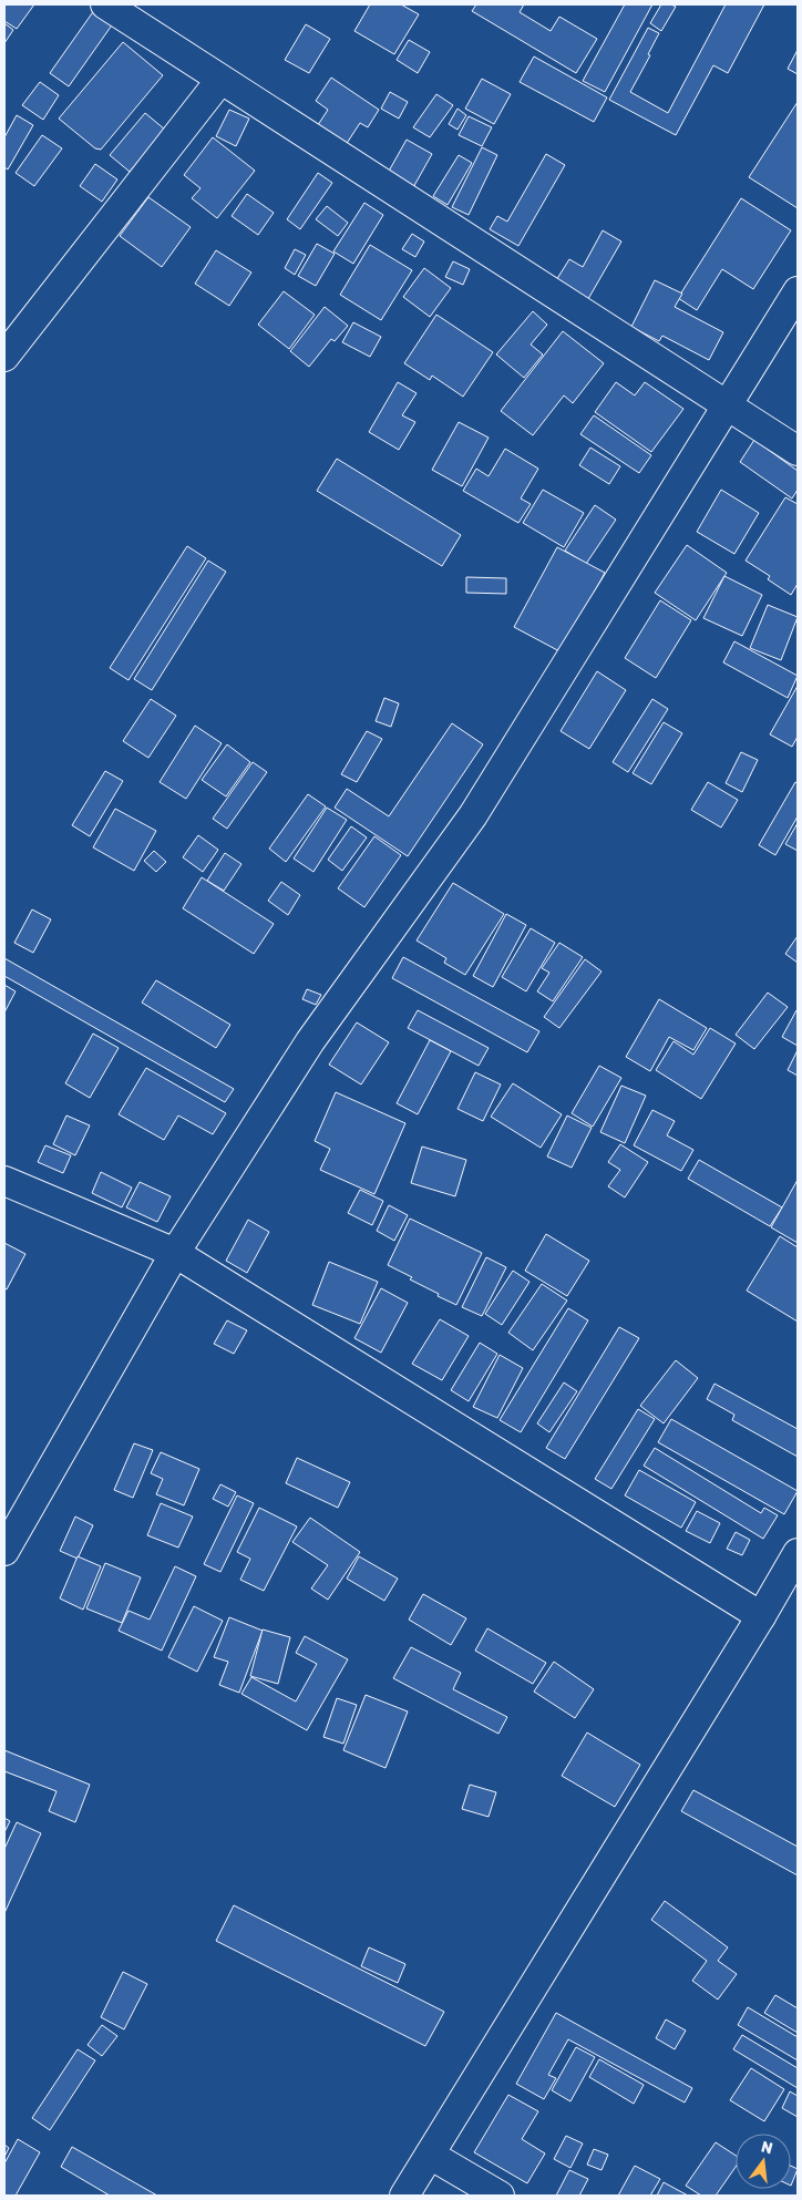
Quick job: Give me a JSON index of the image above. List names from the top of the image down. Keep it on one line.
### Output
{"north":"top"}
